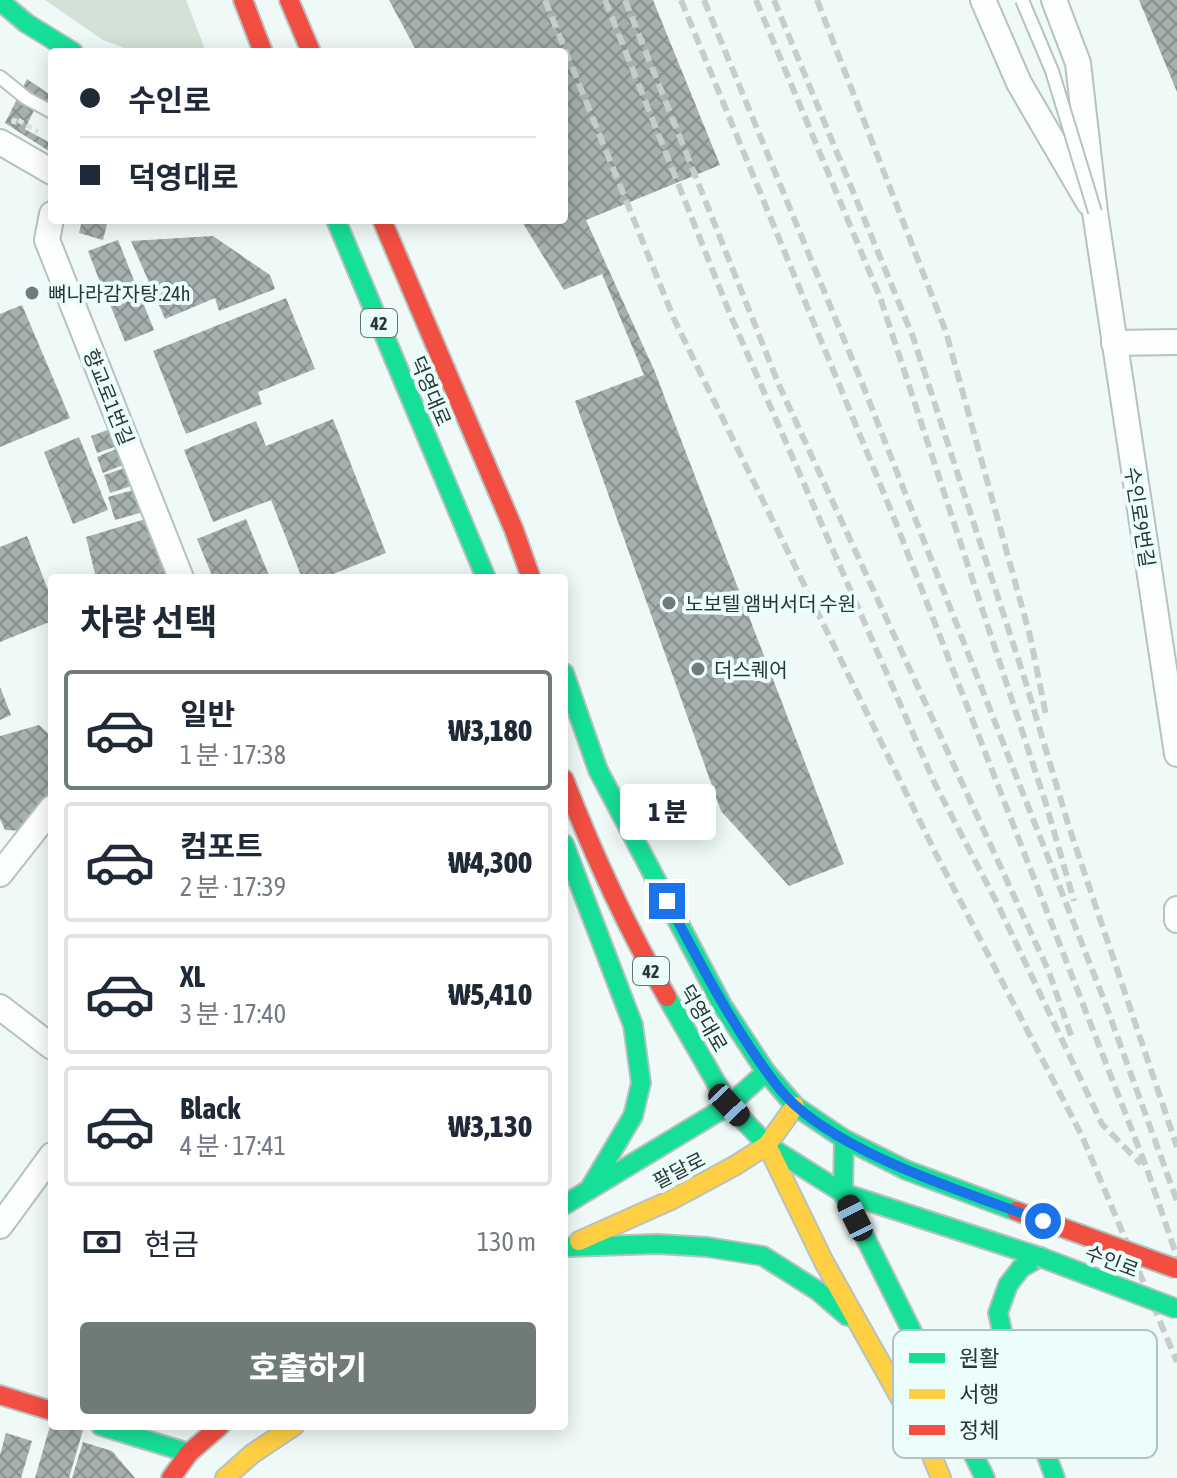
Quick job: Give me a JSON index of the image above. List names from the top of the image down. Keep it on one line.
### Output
{"streets":{"main road":["42","덕영대로","팔달로","수인로"],"street":["향교로1번길","수인로9번길"]},"crossings":[["덕영대로","팔달로"],["덕영대로","수인로"],["팔달로","수인로"]],"places":["뼈나라감자탕.24h","노보텔 앰버서더 수원","더스퀘어"],"legend":["원활","서행","정체"],"page":{"banner":["수인로","덕영대로"],"heading":"차량 선택","list":[{"name":"일반","note":"1 분 · 17:38","value":"₩3,180"},{"name":"컴포트","note":"2 분 · 17:39","value":"₩4,300"},{"name":"XL","note":"3 분 · 17:40","value":"₩5,410"},{"name":"Black","note":"4 분 · 17:41","value":"₩3,130"}],"bubble":"1 분","pay":["현금","130 m"],"buttons":"호출하기"}}
